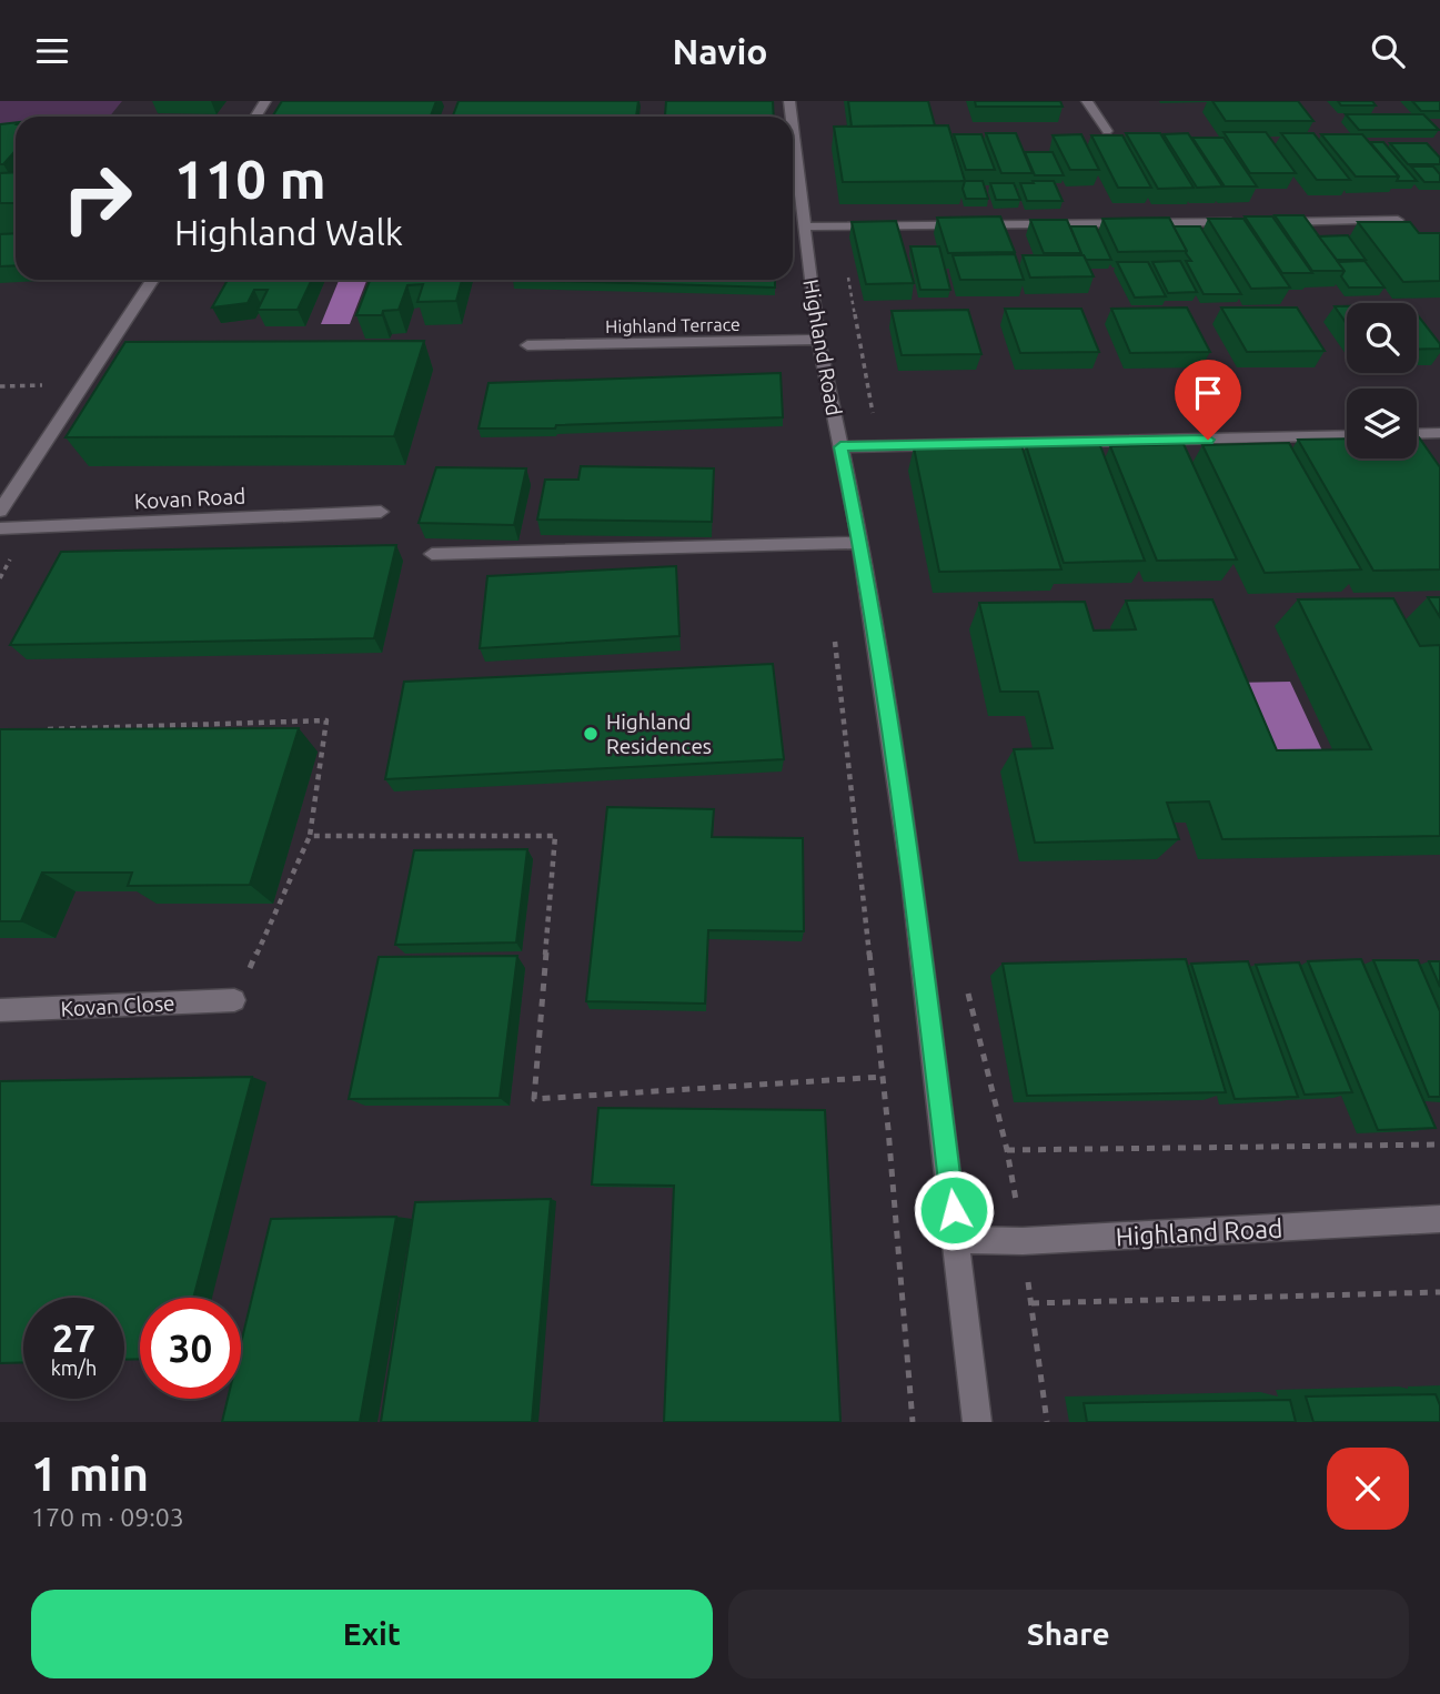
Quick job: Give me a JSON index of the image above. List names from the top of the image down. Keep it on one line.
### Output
{"streets":{"street":["Highland Terrace","Highland Road","Kovan Road","Kovan Close"]},"crossings":[["Highland Terrace","Highland Road"]],"places":["Highland Residences"],"page":{"header":"Navio","turn":["110 m","Highland Walk"],"speed":"27 km/h","limit":"30","heading":["1 min","170 m · 09:03"],"buttons":["Exit","Share"]}}
